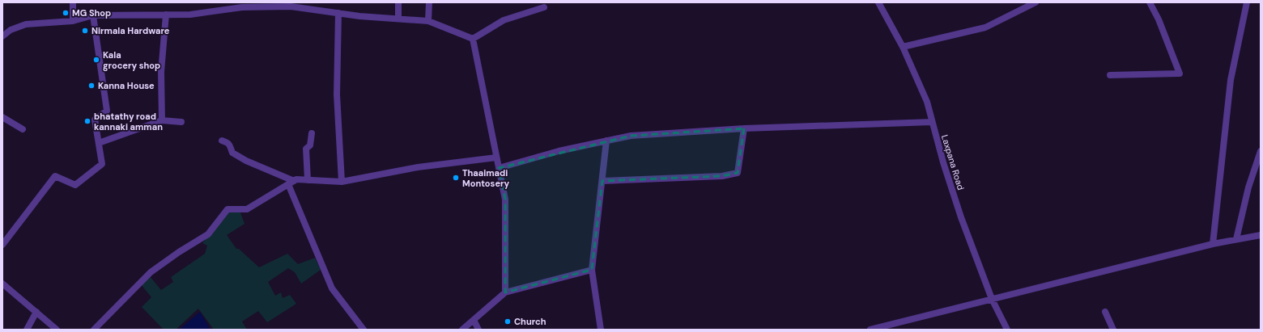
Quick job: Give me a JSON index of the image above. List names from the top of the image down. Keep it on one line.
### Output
{"streets":{"street":["Laxpana Road"]},"places":["MG Shop","Nirmala Hardware","Kala grocery shop","Kanna House","bhatathy road kannaki amman","Thaaimadi Montosery","Church"]}
